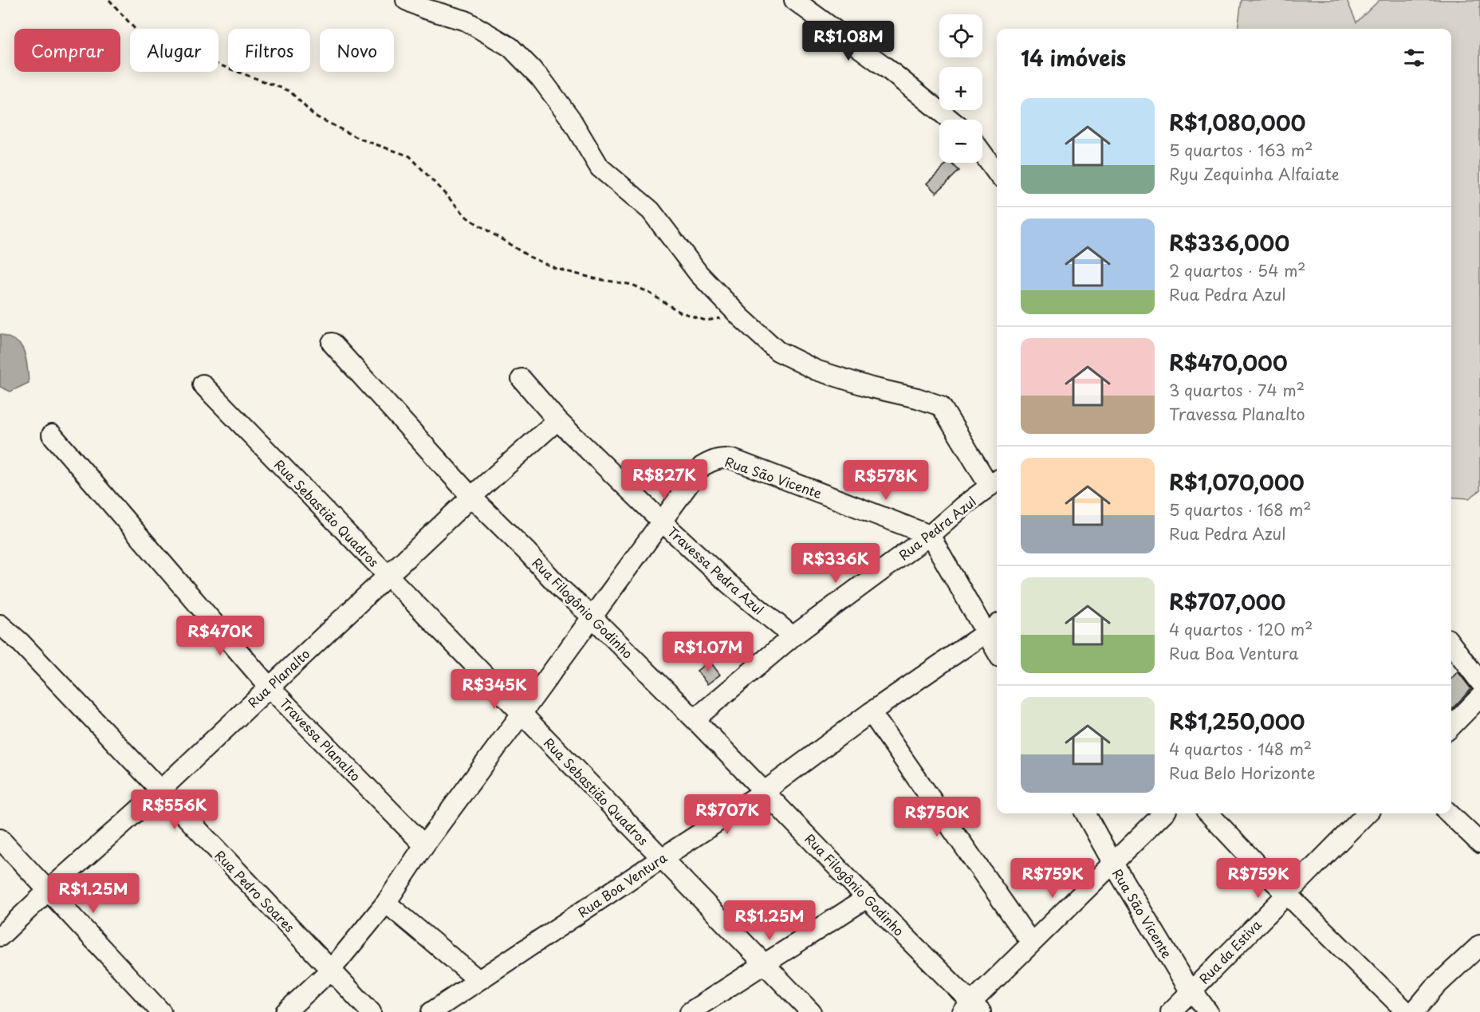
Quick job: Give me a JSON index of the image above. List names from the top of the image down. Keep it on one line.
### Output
{"streets":{"street":["Rua São Vicente","Rua Sebastião Quadros","Rua Pedra Azul","Travessa Pedra Azul","Rua Filogônio Godinho","Rua Planalto","Travessa Planalto","Rua Boa Ventura","Rua Pedro Soares","Rua da Estiva"]},"crossings":[["Rua São Vicente","Rua Pedra Azul"],["Rua São Vicente","Travessa Pedra Azul"],["Rua São Vicente","Rua da Estiva"],["Rua Sebastião Quadros","Rua Planalto"],["Rua Sebastião Quadros","Rua Boa Ventura"],["Rua Pedra Azul","Travessa Pedra Azul"],["Rua Pedra Azul","Rua Filogônio Godinho"],["Travessa Pedra Azul","Rua Planalto"],["Rua Filogônio Godinho","Rua Planalto"],["Rua Filogônio Godinho","Rua Boa Ventura"],["Rua Planalto","Travessa Planalto"],["Rua Planalto","Rua Pedro Soares"]],"page":{"map_buttons":["+","−"],"price":["R$1.08M","R$827K","R$578K","R$336K","R$470K","R$1.07M","R$345K","R$556K","R$707K","R$750K","R$759K","R$759K","R$1.25M","R$1.25M"],"chip":["Comprar","Alugar","Filtros","Novo"],"heading":"14 imóveis","list":[{"name":"R$1,080,000","note":"5 quartos · 163 m² · Ryu Zequinha Alfaiate"},{"name":"R$336,000","note":"2 quartos · 54 m² · Rua Pedra Azul"},{"name":"R$470,000","note":"3 quartos · 74 m² · Travessa Planalto"},{"name":"R$1,070,000","note":"5 quartos · 168 m² · Rua Pedra Azul"},{"name":"R$707,000","note":"4 quartos · 120 m² · Rua Boa Ventura"},{"name":"R$1,250,000","note":"4 quartos · 148 m² · Rua Belo Horizonte"}]}}
